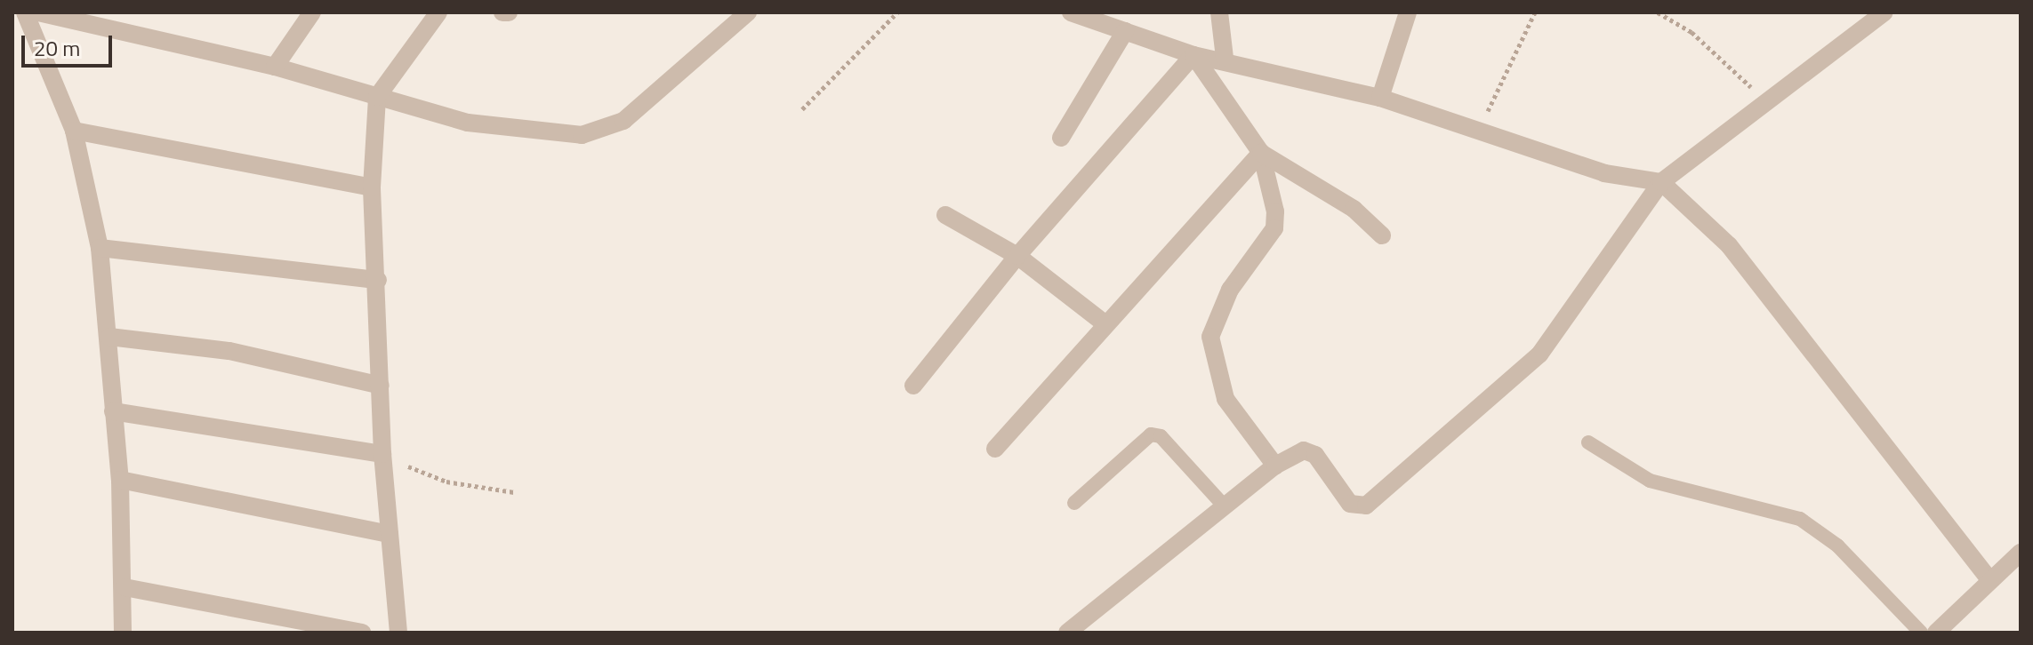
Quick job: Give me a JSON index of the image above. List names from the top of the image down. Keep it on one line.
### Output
{"scale_bar":"20 m"}
